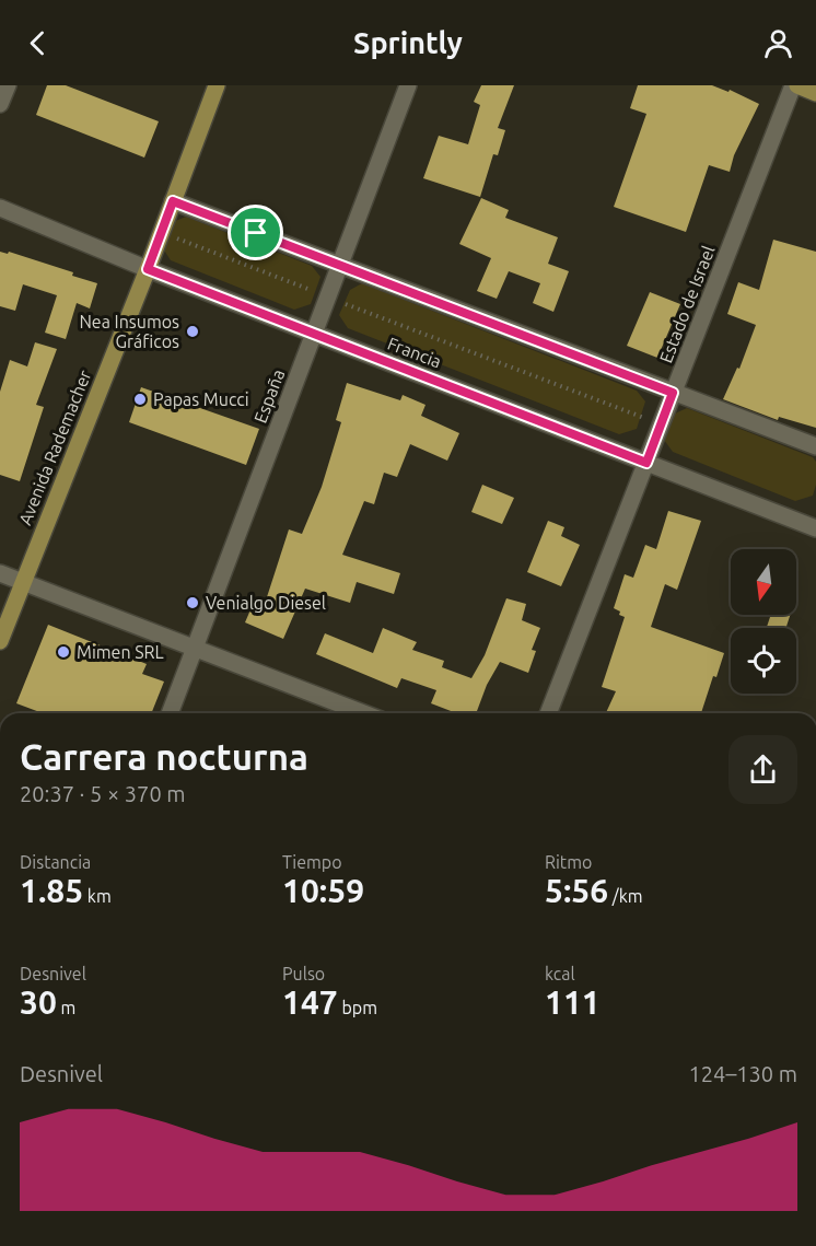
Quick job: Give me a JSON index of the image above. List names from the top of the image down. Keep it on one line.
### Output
{"streets":{"main road":["Avenida Rademacher"],"street":["Estado de Israel","Francia","España"]},"crossings":[["Estado de Israel","Francia"],["Francia","España"],["Francia","Avenida Rademacher"]],"places":["Nea Insumos Gráficos","Papas Mucci","Venialgo Diesel","Mimen SRL"],"north":"bottom","page":{"header":"Sprintly","heading":["Carrera nocturna","20:37 · 5 × 370 m"],"stats":[["Distancia","1.85 km"],["Tiempo","10:59"],["Ritmo","5:56 /km"],["Desnivel","30 m"],["Pulso","147 bpm"],["kcal","111"]],"chart":["Desnivel","124–130 m"]}}
